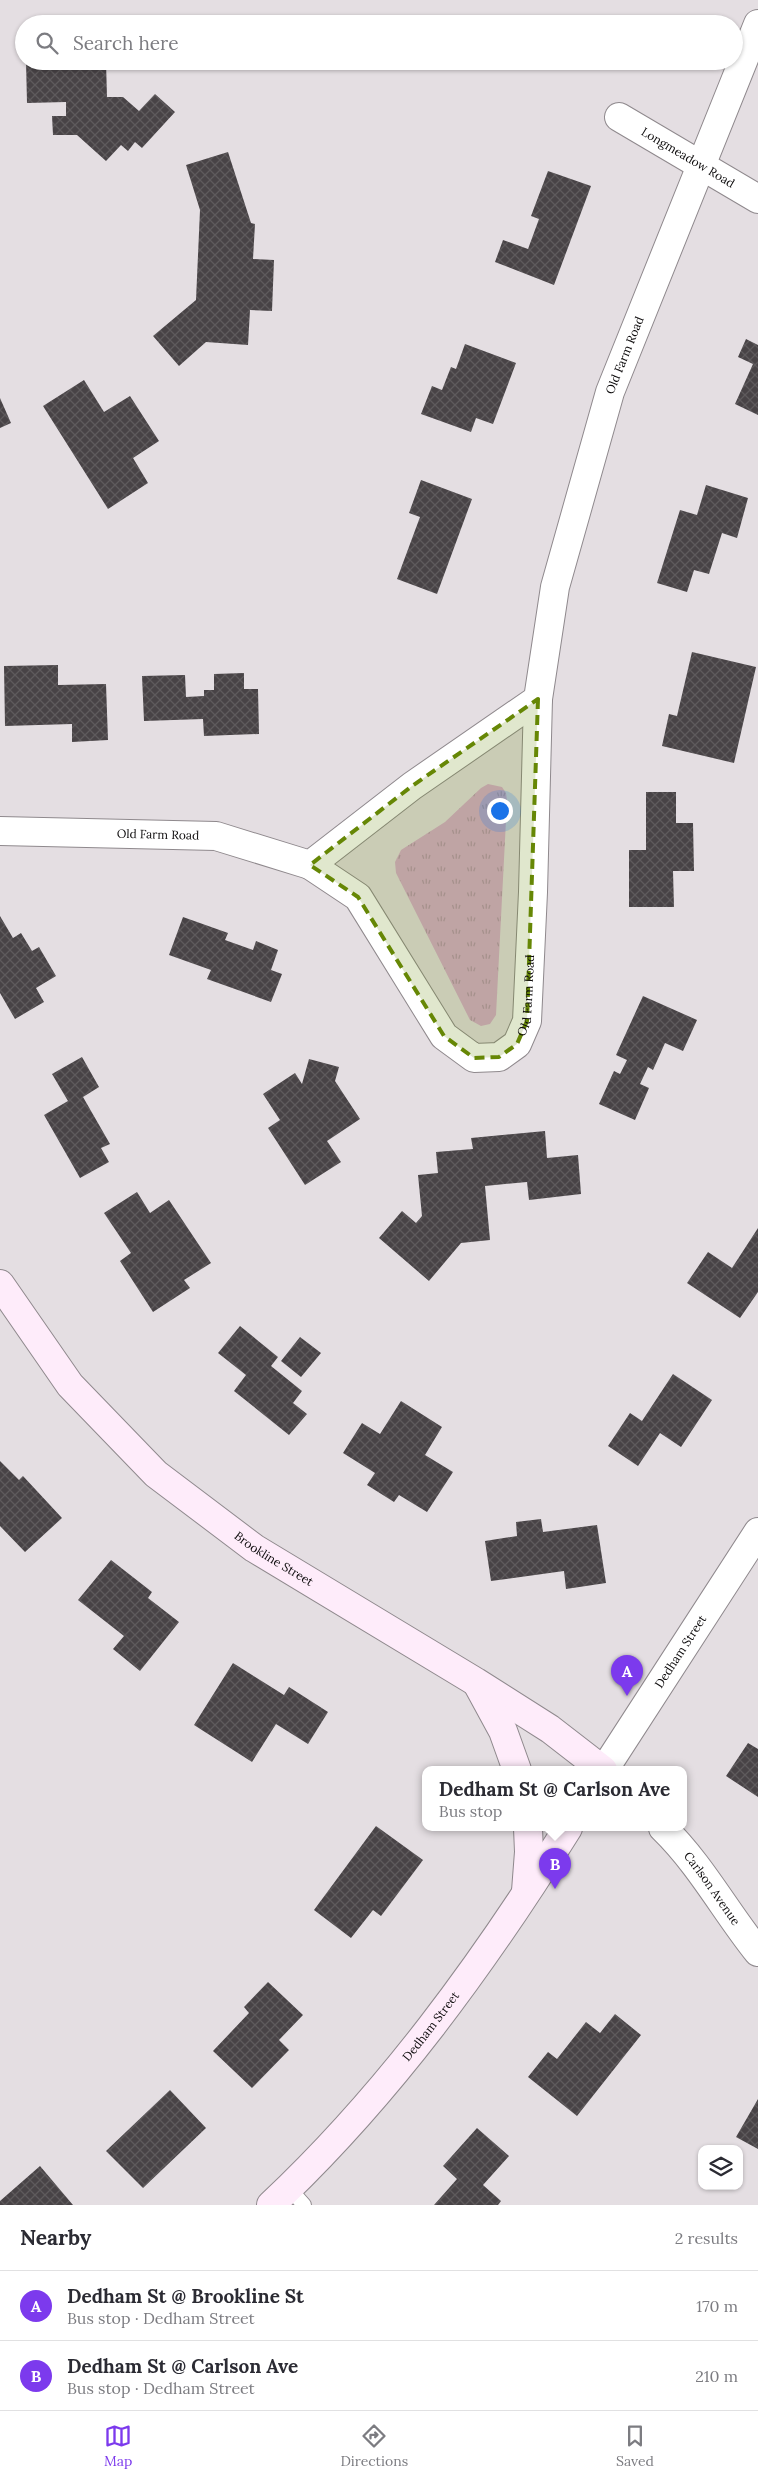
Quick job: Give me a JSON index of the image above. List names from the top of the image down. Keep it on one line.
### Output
{"streets":{"main road":["Brookline Street","Dedham Street"],"street":["Longmeadow Road","Old Farm Road","Carlson Avenue"]},"crossings":[["Longmeadow Road","Old Farm Road"]],"page":{"search":"Search here","pins":["A","B"],"popup":["Dedham St @ Carlson Ave","Bus stop"],"heading":["Nearby","2 results"],"list":[{"mark":"A","name":"Dedham St @ Brookline St","note":"Bus stop · Dedham Street","value":"170 m"},{"mark":"B","name":"Dedham St @ Carlson Ave","note":"Bus stop · Dedham Street","value":"210 m"}],"nav":["Map","Directions","Saved"]}}
